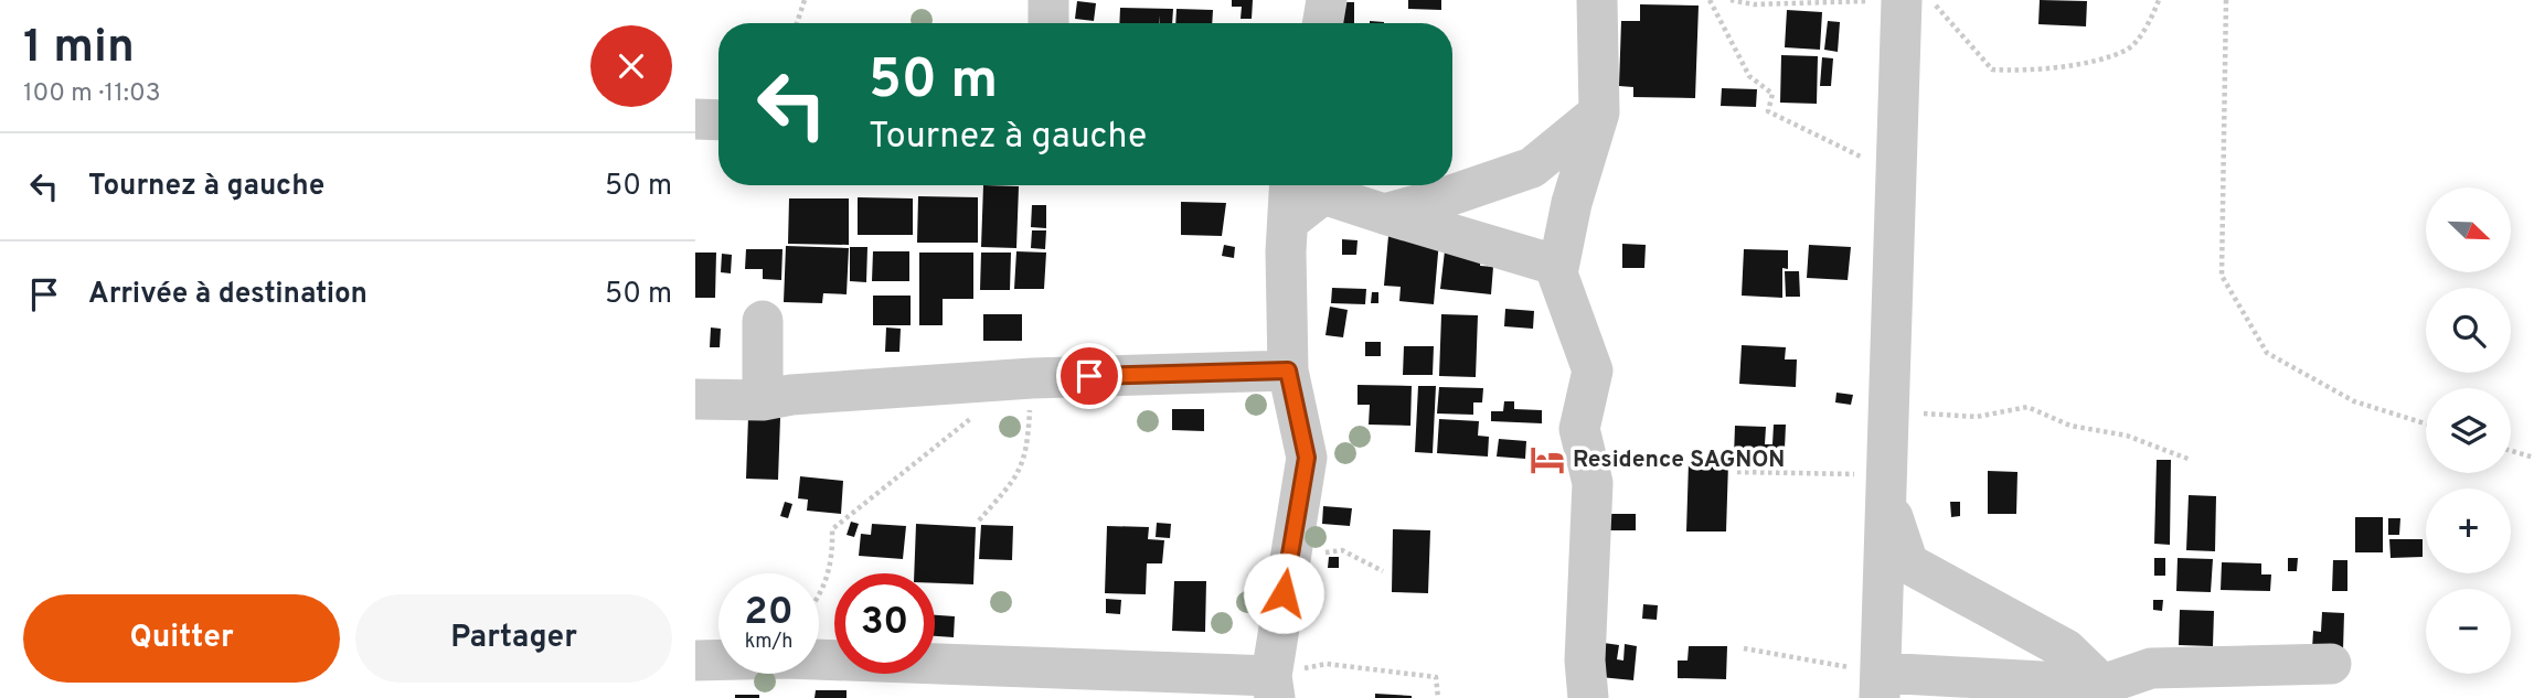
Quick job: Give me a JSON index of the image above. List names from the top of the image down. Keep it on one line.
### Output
{"places":{"hotel":["Residence SAGNON"]},"north":"bottom right","page":{"heading":["1 min","100 m · 11:03"],"turn":["50 m","Tournez à gauche"],"list":[{"name":"Tournez à gauche","value":"50 m"},{"name":"Arrivée à destination","value":"50 m"}],"map_buttons":["+","−"],"speed":"20 km/h","limit":"30","buttons":["Quitter","Partager"]}}
